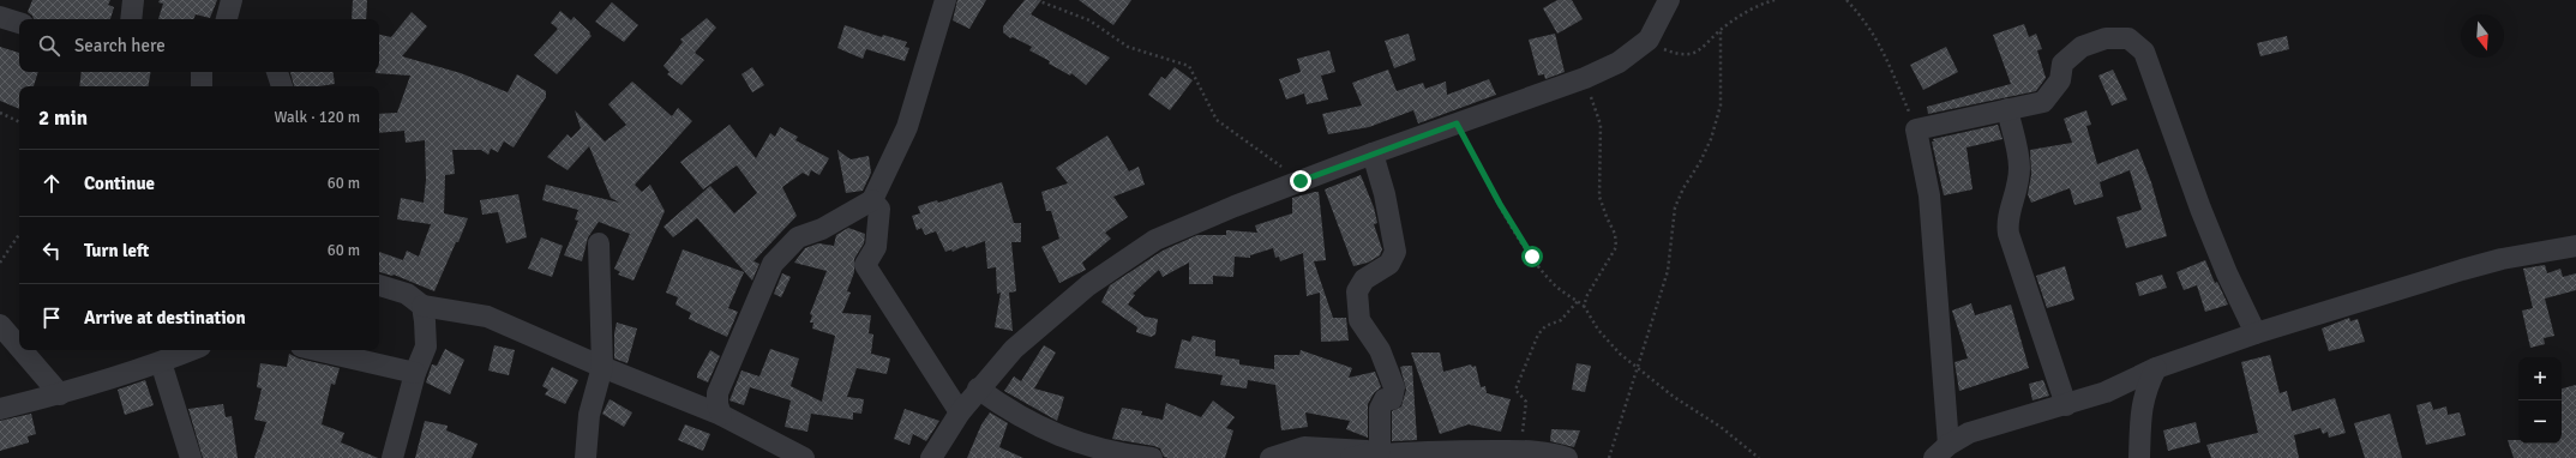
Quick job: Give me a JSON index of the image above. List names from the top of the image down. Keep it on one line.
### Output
{"north":"bottom","page":{"search":"Search here","heading":["2 min","Walk · 120 m"],"list":[["Continue","60 m"],["Turn left","60 m"],"Arrive at destination"],"map_buttons":["+","−"]}}
